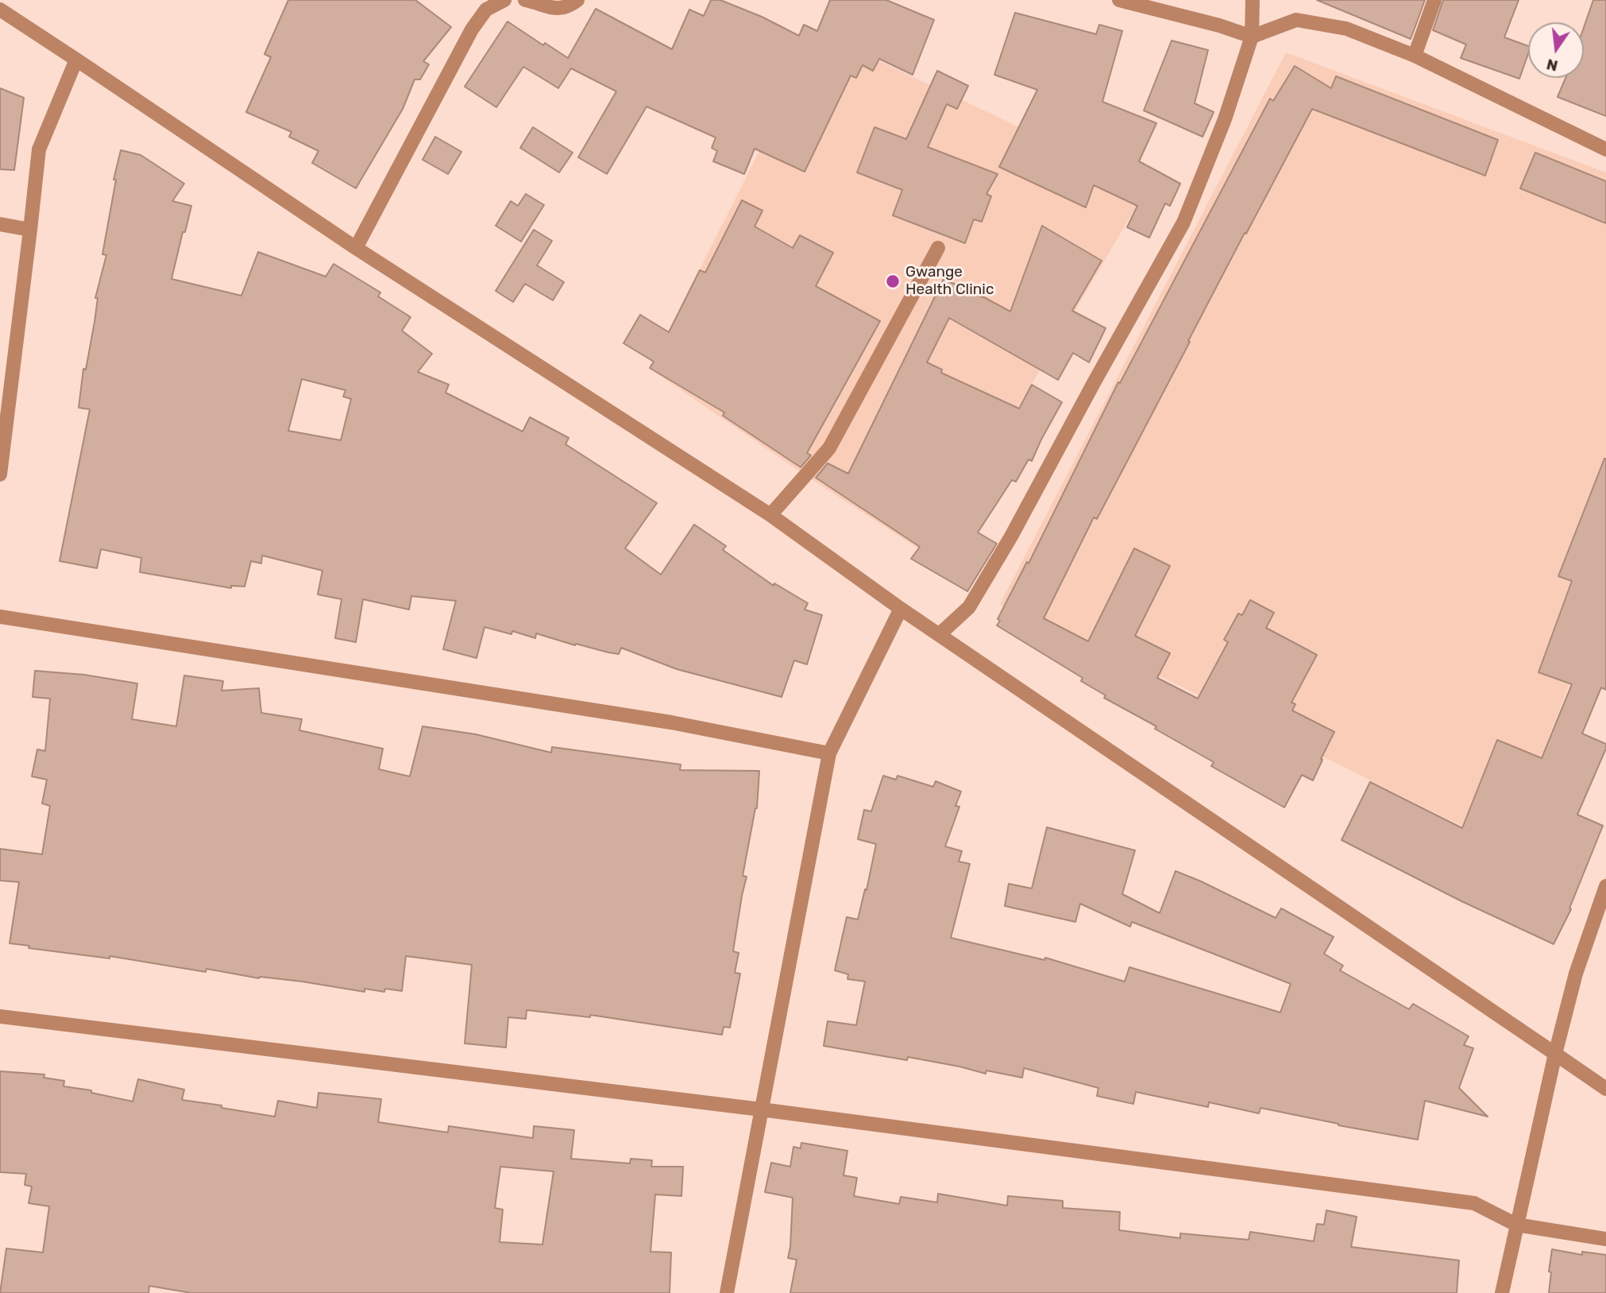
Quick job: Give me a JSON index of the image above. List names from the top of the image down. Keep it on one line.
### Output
{"places":["Gwange Health Clinic"],"north":"bottom"}
